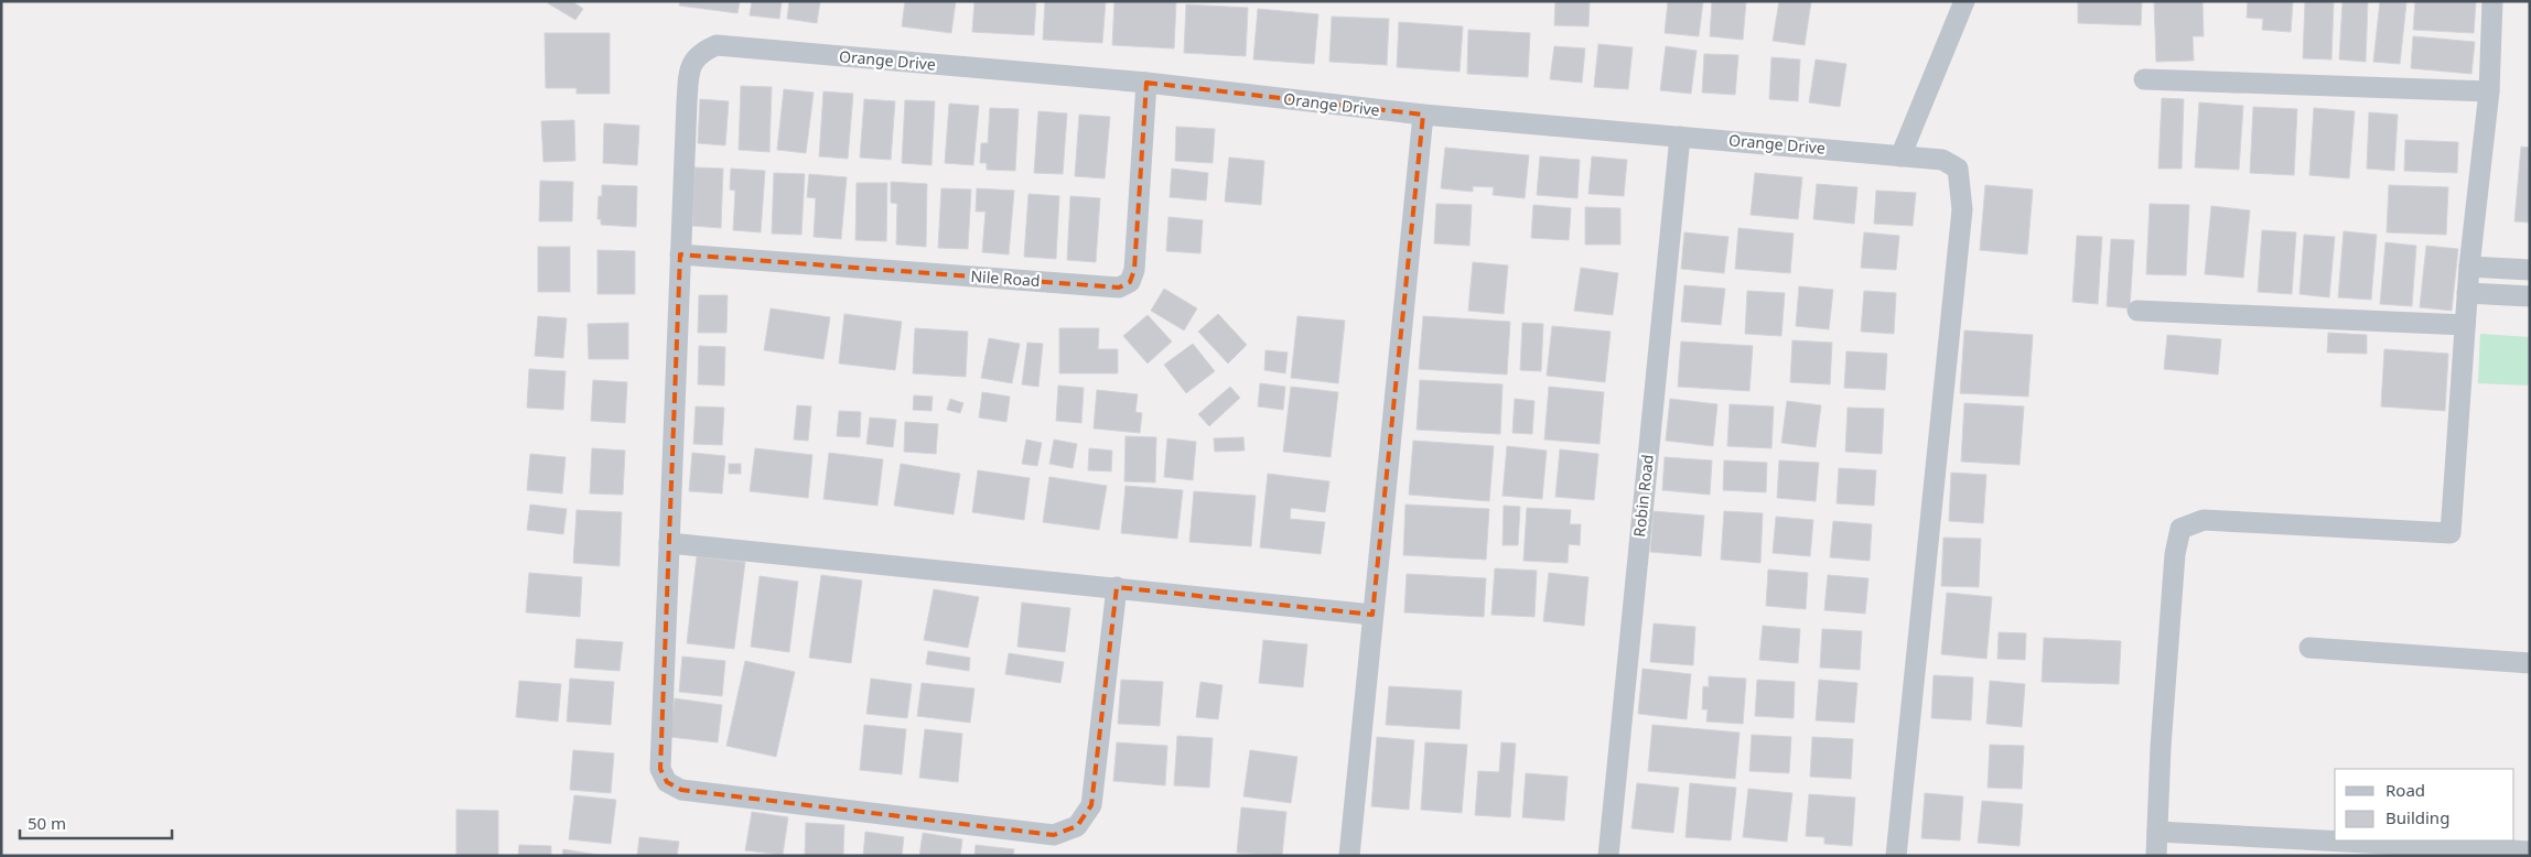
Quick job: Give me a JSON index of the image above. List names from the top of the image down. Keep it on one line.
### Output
{"streets":{"street":["Orange Drive","Nile Road","Robin Road"]},"crossings":[["Orange Drive","Nile Road"],["Orange Drive","Robin Road"]],"legend":["Road","Building"],"scale_bar":"50 m"}
